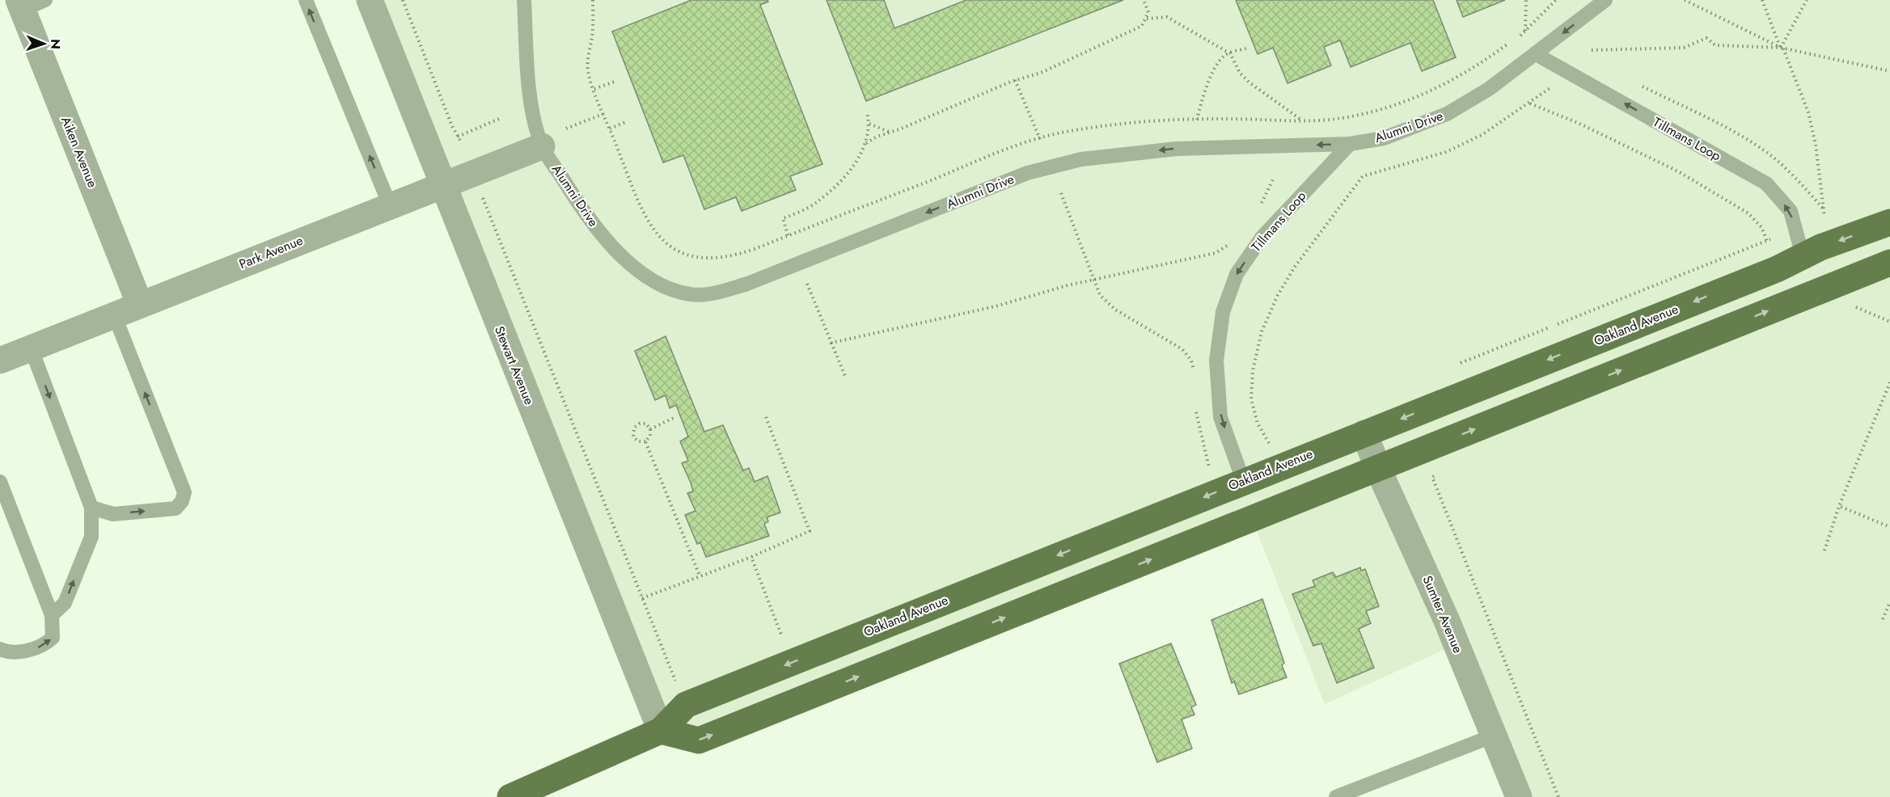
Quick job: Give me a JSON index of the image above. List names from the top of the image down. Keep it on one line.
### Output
{"streets":{"main road":["Oakland Avenue"],"street":["Aiken Avenue","Park Avenue","Stewart Avenue","Sumter Avenue"],"lane":["Alumni Drive","Tillmans Loop"]},"crossings":[["Alumni Drive","Tillmans Loop"],["Alumni Drive","Park Avenue"],["Tillmans Loop","Oakland Avenue"],["Aiken Avenue","Park Avenue"],["Park Avenue","Stewart Avenue"],["Oakland Avenue","Stewart Avenue"],["Oakland Avenue","Sumter Avenue"]],"one_way":["Alumni Drive"],"north":"right"}
